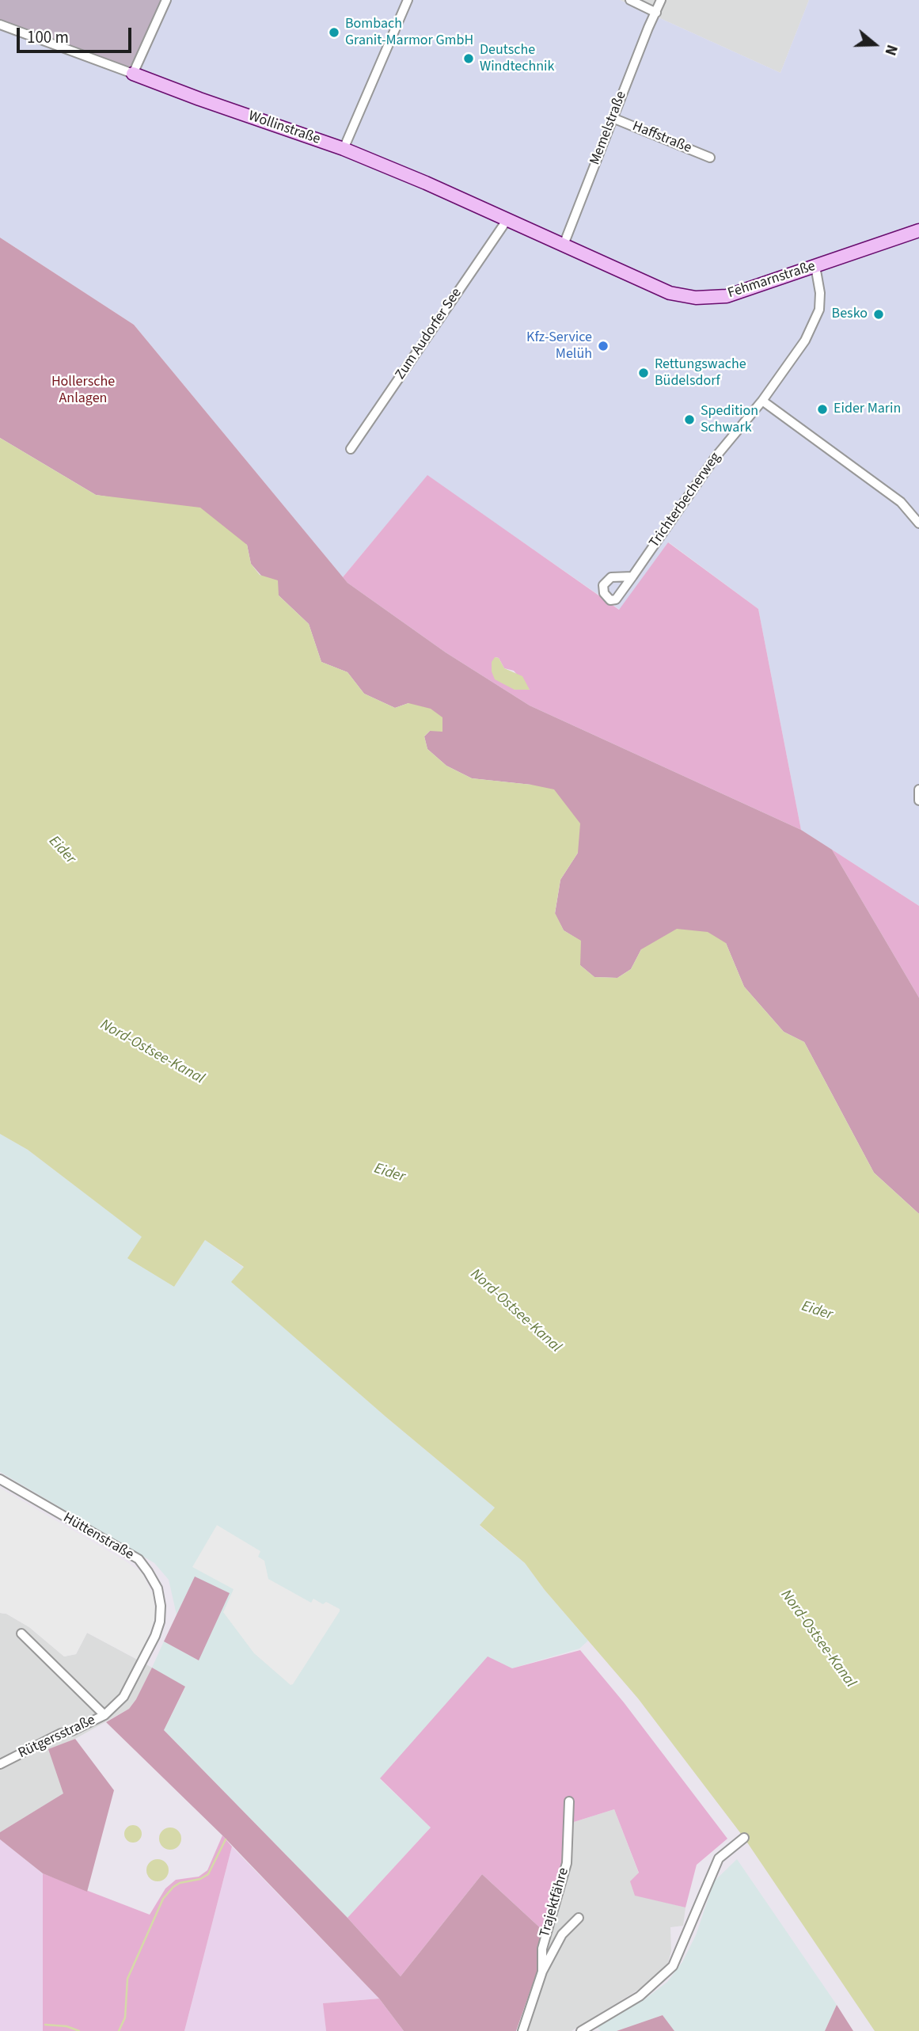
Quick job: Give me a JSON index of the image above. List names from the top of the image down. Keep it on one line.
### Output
{"streets":{"street":["Wollinstraße","Memelstraße","Haffstraße","Fehmarnstraße","Zum Audorfer See","Trichterbecherweg","Hüttenstraße","Rütgersstraße","Trajektfähre"]},"crossings":[["Wollinstraße","Memelstraße"],["Wollinstraße","Fehmarnstraße"],["Wollinstraße","Zum Audorfer See"],["Memelstraße","Haffstraße"],["Memelstraße","Fehmarnstraße"],["Fehmarnstraße","Trichterbecherweg"],["Hüttenstraße","Rütgersstraße"]],"water":["Eider","Nord-Ostsee-Kanal"],"parks":["Hollersche Anlagen"],"places":["Bombach Granit-Marmor GmbH","Deutsche Windtechnik","Besko","Kfz-Service Melüh","Rettungswache Büdelsdorf","Eider Marin","Spedition Schwark"],"scale_bar":"100 m","north":"right"}
